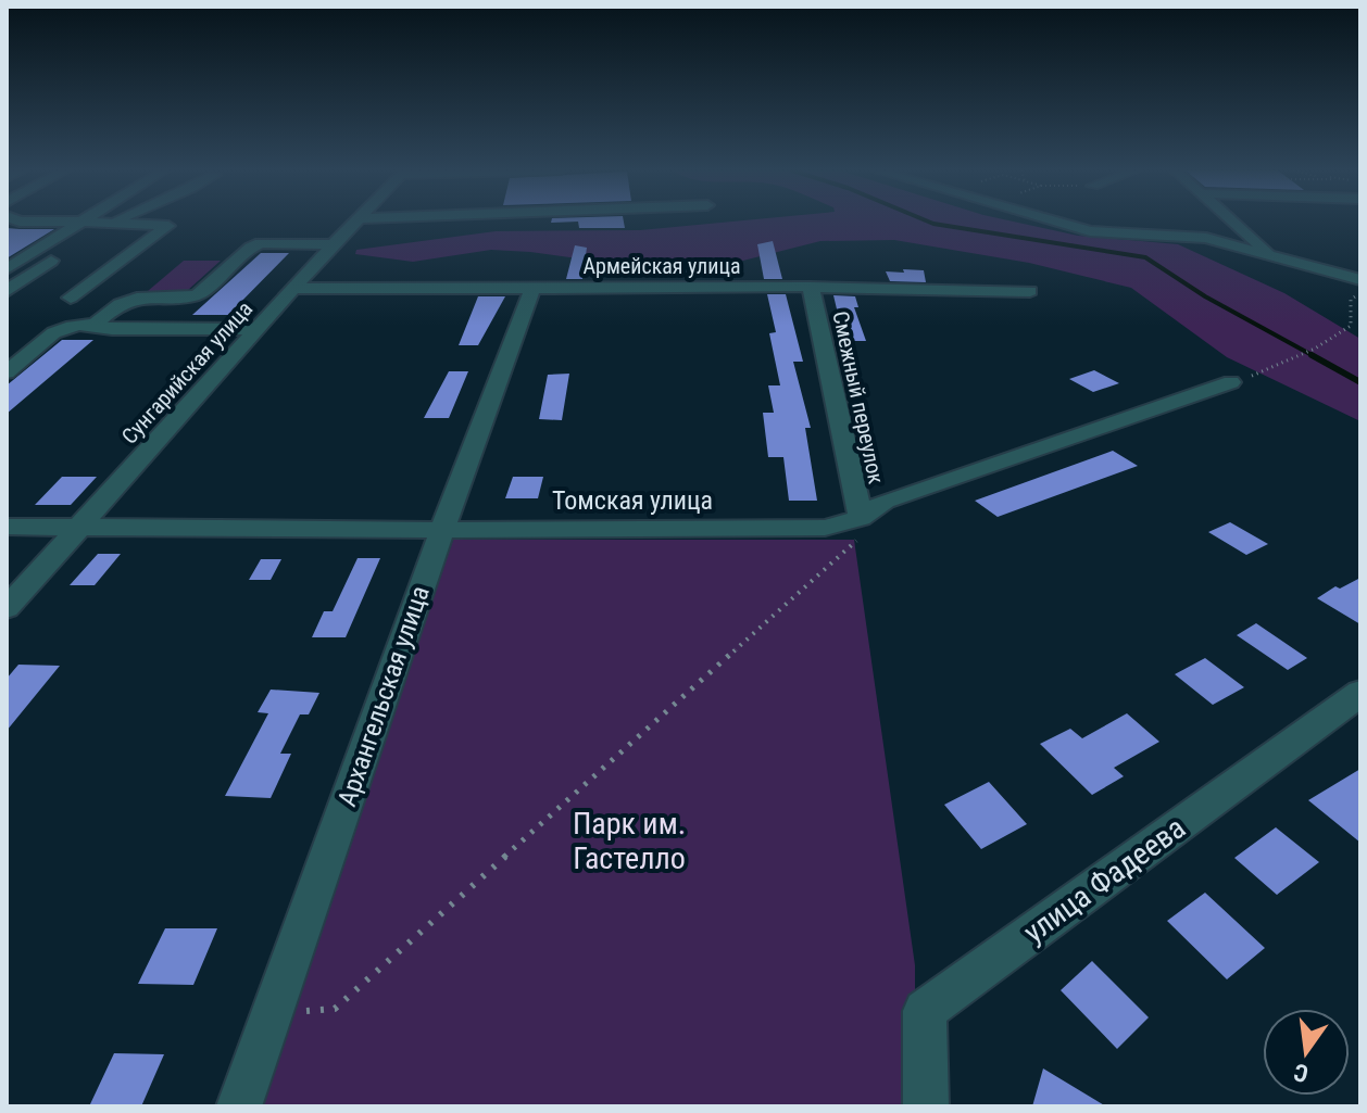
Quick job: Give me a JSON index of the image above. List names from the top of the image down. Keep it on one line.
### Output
{"streets":{"street":["Армейская улица","Сунгарийская улица","Смежный переулок","Томская улица","Архангельская улица","улица Фадеева"]},"crossings":[["Армейская улица","Сунгарийская улица"],["Армейская улица","Смежный переулок"],["Армейская улица","Архангельская улица"],["Сунгарийская улица","Томская улица"],["Смежный переулок","Томская улица"],["Томская улица","Архангельская улица"]],"parks":["Парк им. Гастелло"],"north":"bottom"}
